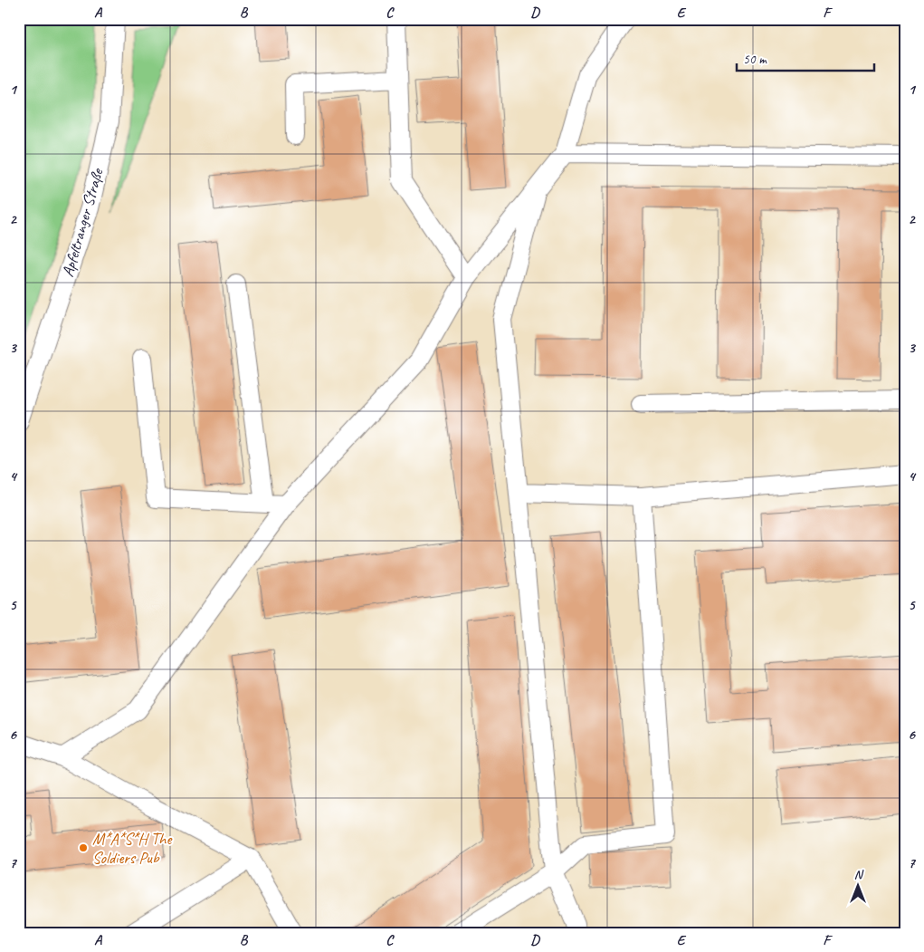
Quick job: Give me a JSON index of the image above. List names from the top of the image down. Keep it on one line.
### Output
{"streets":{"street":["Apfeltranger Straße"]},"places":["M*A*S*H The Soldiers Pub"],"scale_bar":"50 m","north":"top","grid":{"columns":["A","B","C","D","E","F"],"rows":["1","2","3","4","5","6","7"]}}
